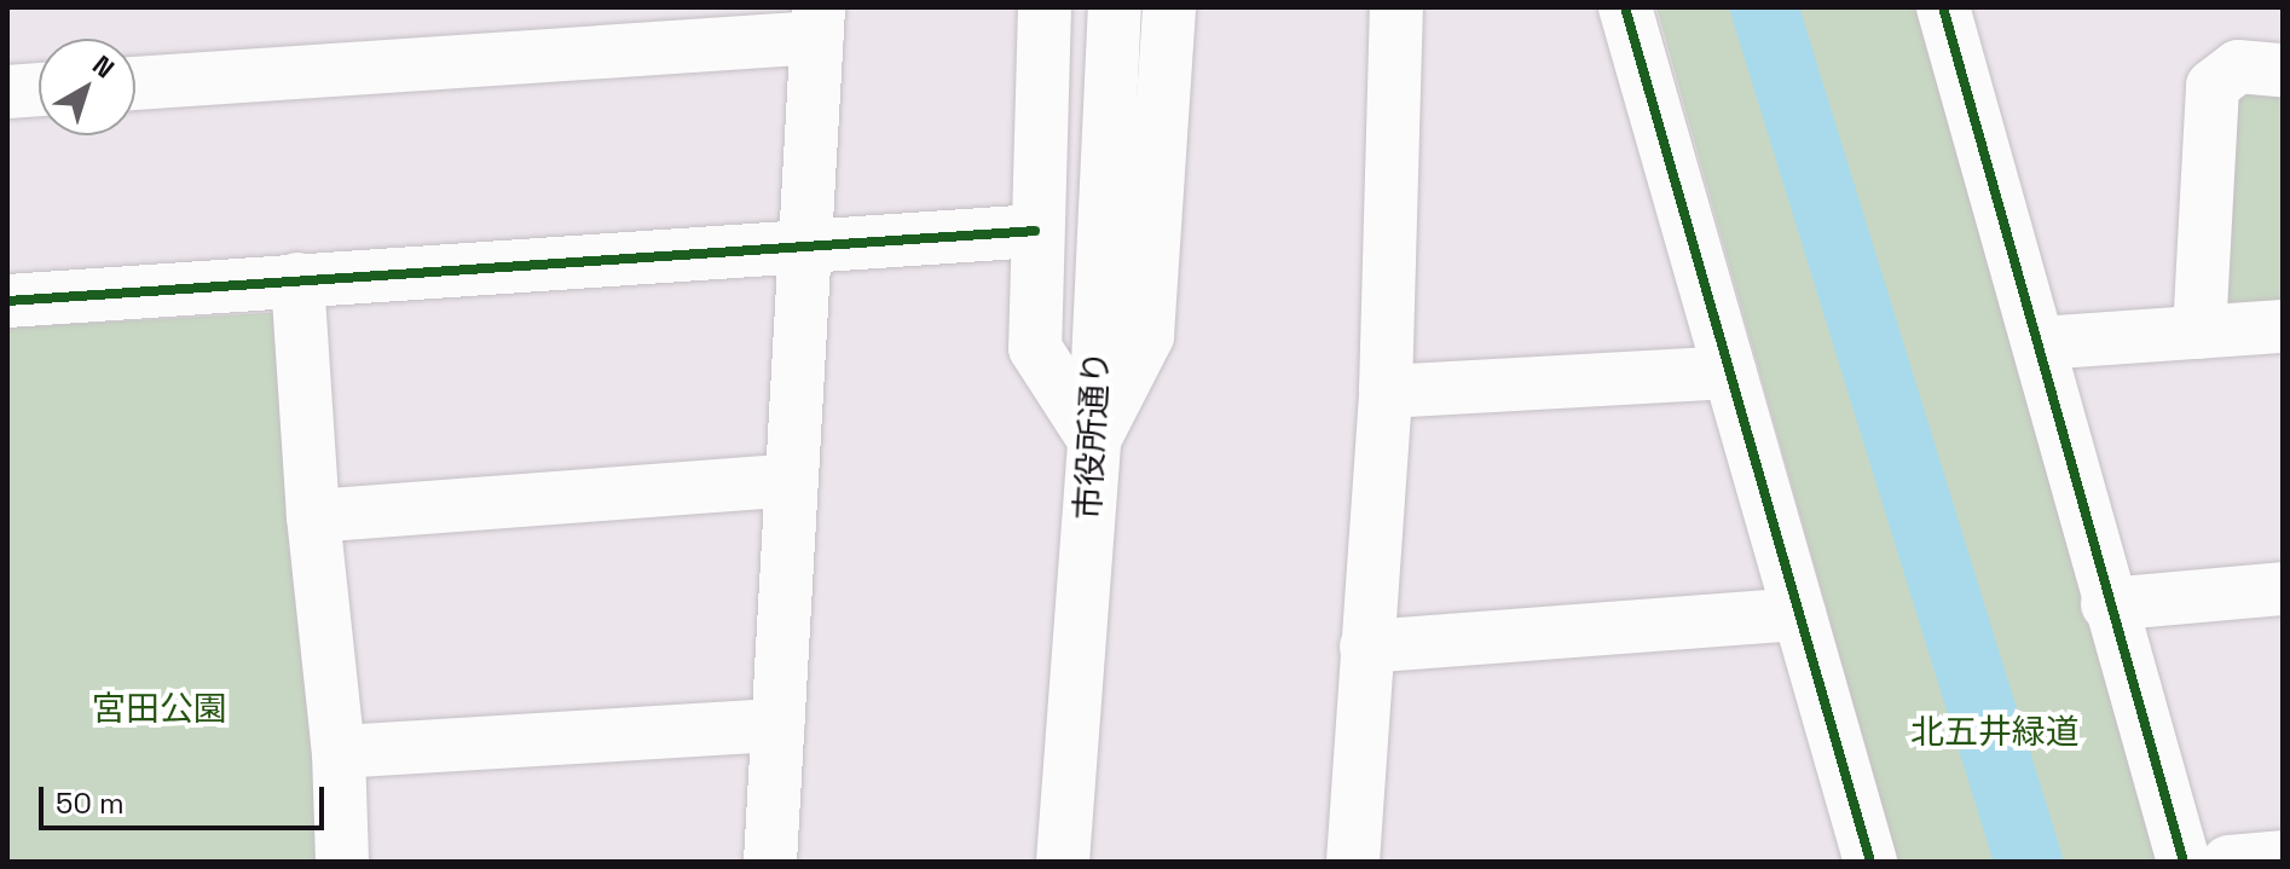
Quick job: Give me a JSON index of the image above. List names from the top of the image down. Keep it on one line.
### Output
{"streets":{"street":["市役所通り"]},"parks":["宮田公園","北五井緑道"],"scale_bar":"50 m","north":"top right"}
